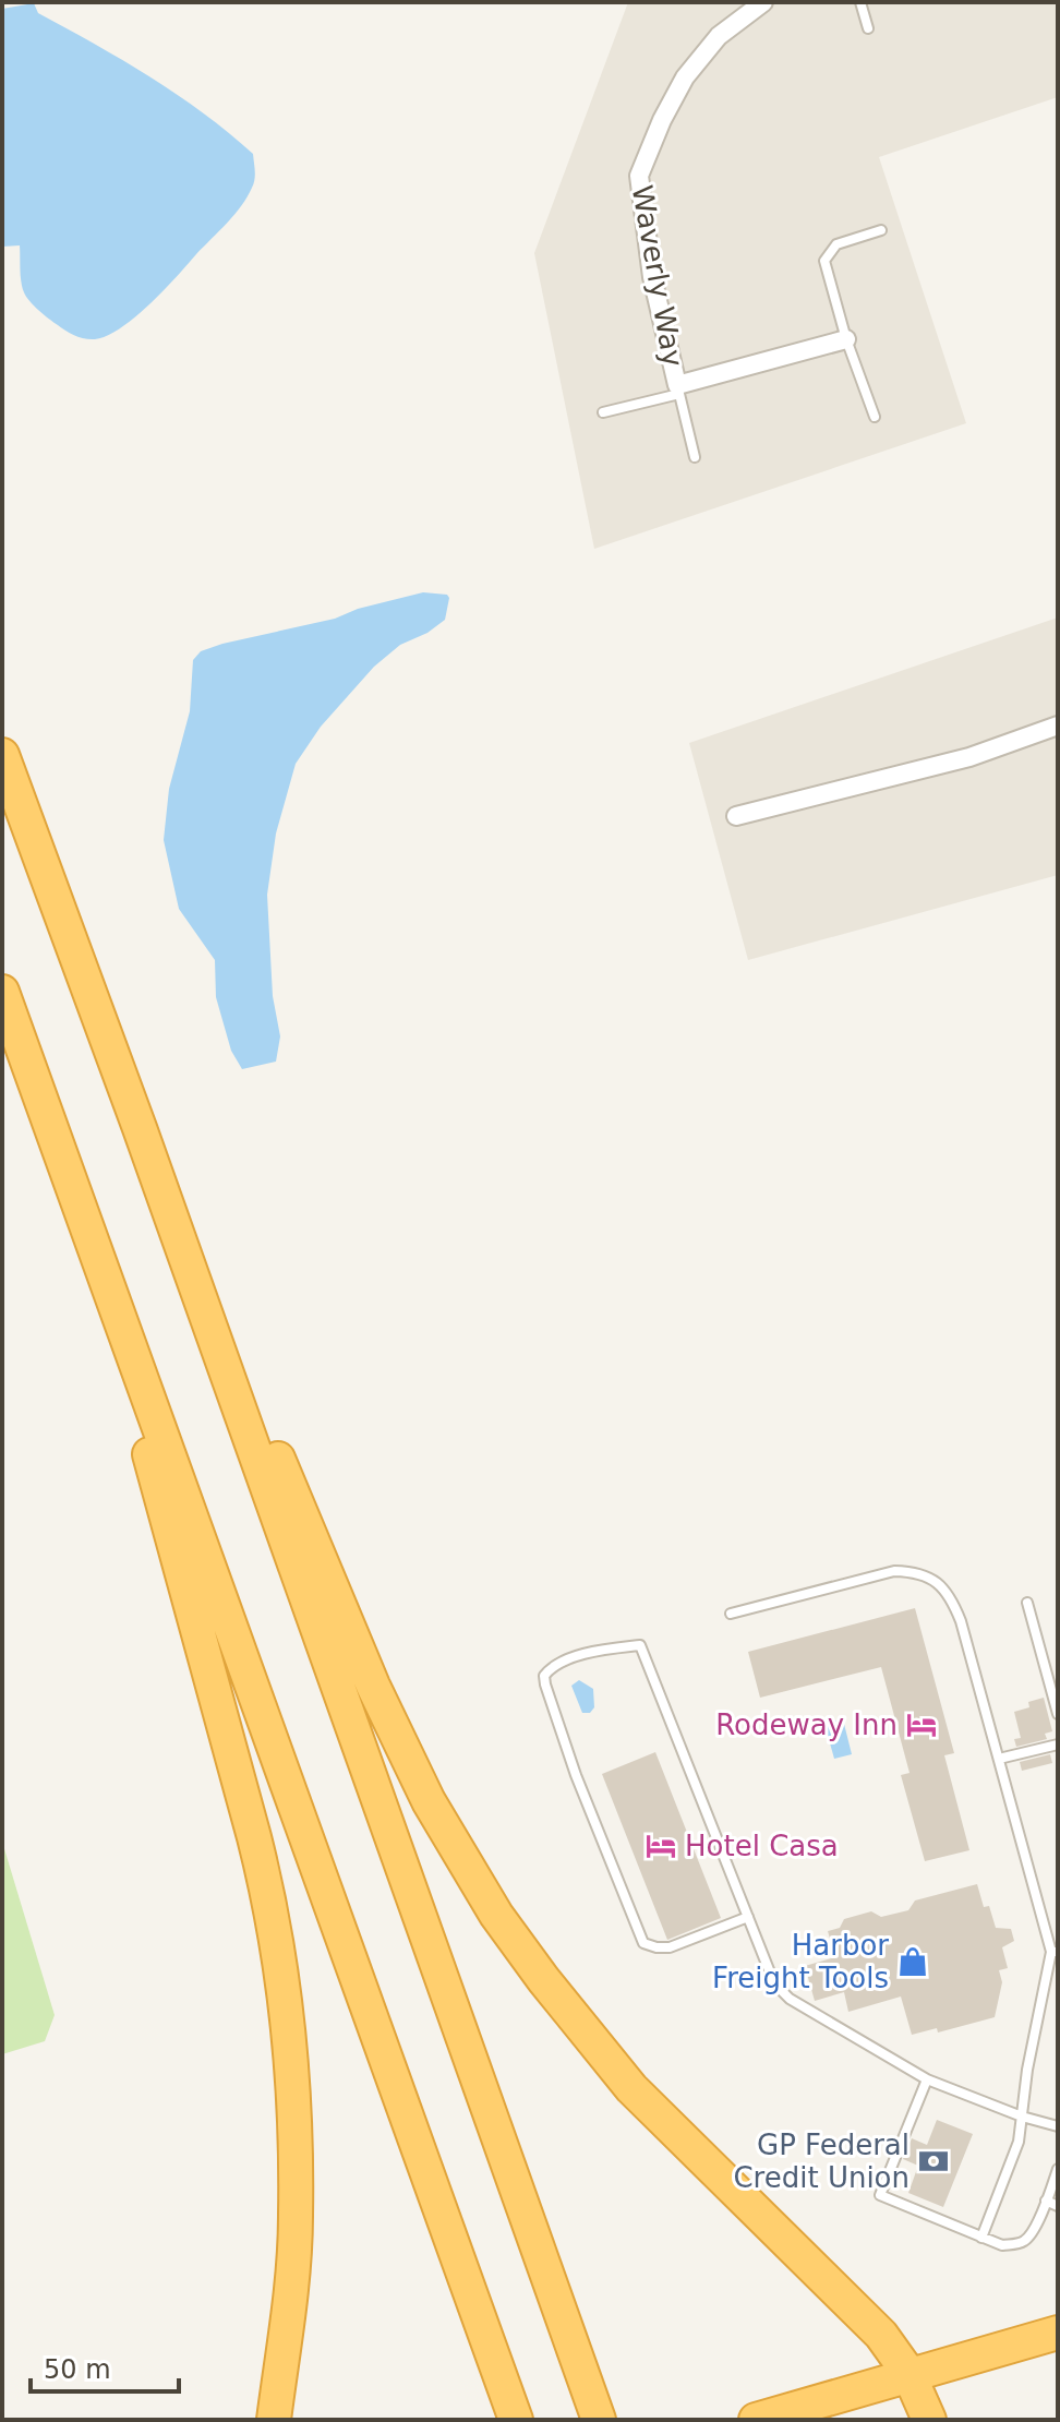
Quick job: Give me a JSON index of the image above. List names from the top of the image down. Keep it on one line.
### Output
{"streets":{"street":["Waverly Way"]},"places":{"hotel":["Rodeway Inn","Hotel Casa"],"shop":["Harbor Freight Tools"],"bank":["GP Federal Credit Union"]},"scale_bar":"50 m"}
